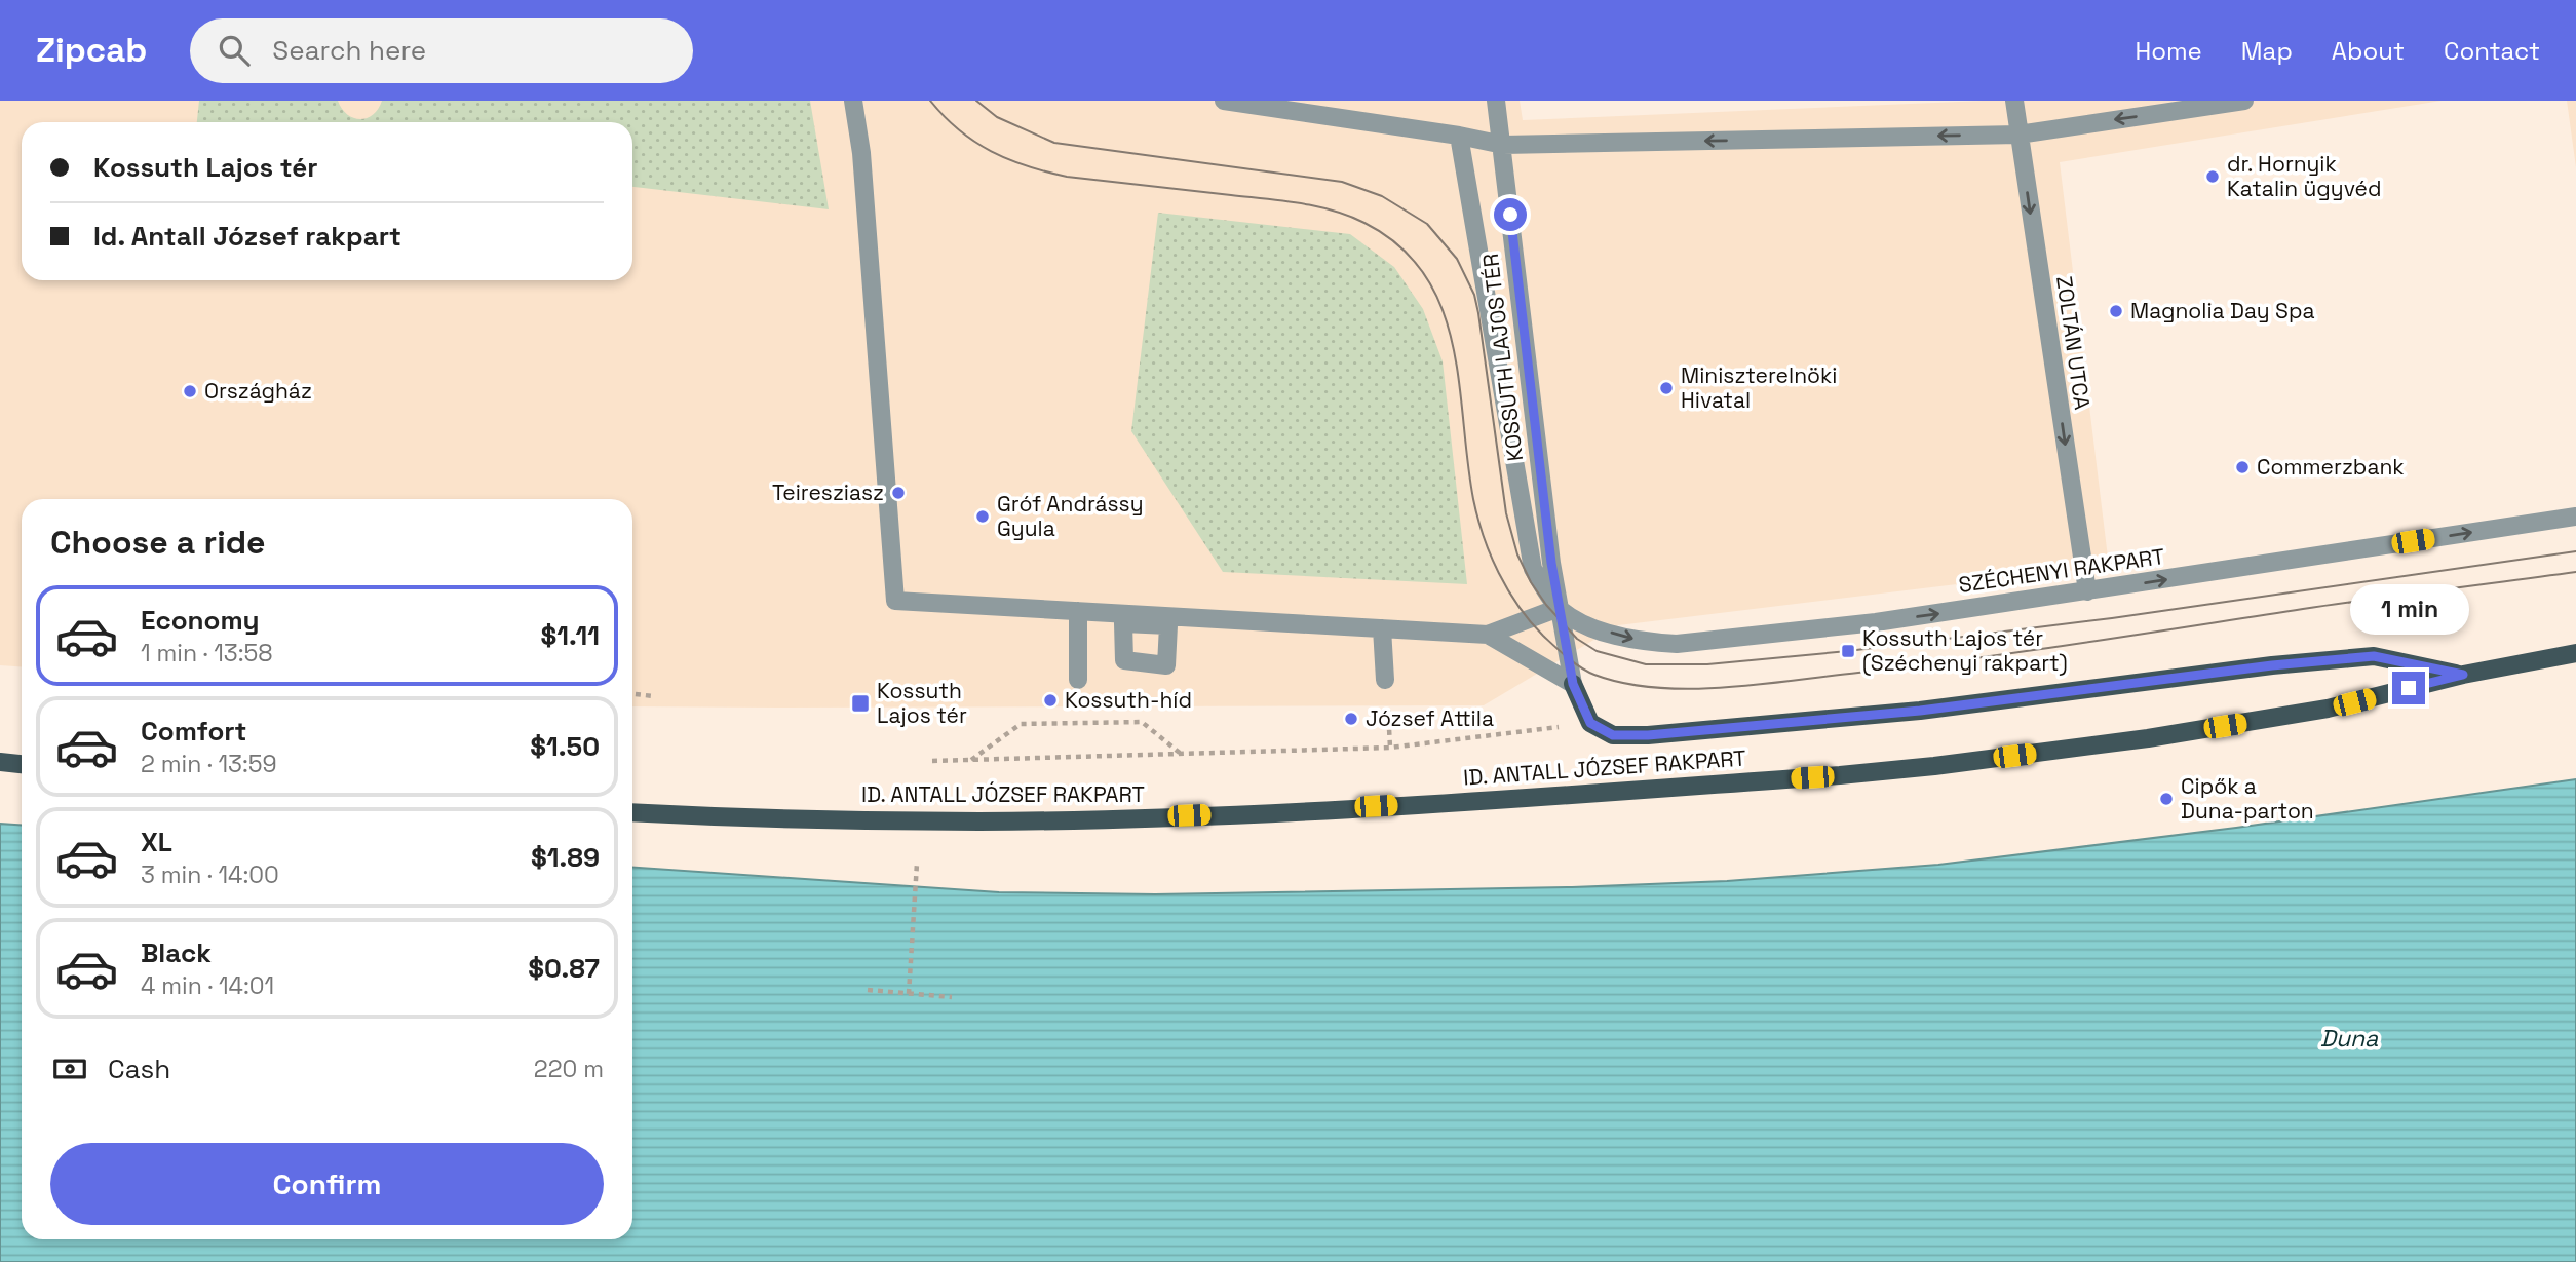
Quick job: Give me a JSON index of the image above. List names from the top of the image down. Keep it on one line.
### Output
{"streets":{"main road":["ID. ANTALL JÓZSEF RAKPART"],"street":["ZOLTÁN UTCA","KOSSUTH LAJOS TÉR","SZÉCHENYI RAKPART"]},"crossings":[["ZOLTÁN UTCA","SZÉCHENYI RAKPART"],["KOSSUTH LAJOS TÉR","SZÉCHENYI RAKPART"]],"one_way":["ZOLTÁN UTCA","SZÉCHENYI RAKPART"],"water":["Duna"],"places":{"other":["dr. Hornyik Katalin ügyvéd","Magnolia Day Spa","Miniszterelnöki Hivatal","Országház","Commerzbank","Teiresziasz","Gróf Andrássy Gyula","Kossuth-híd","József Attila","Cipők a Duna-parton"],"transit":["Kossuth Lajos tér (Széchenyi rakpart)","Kossuth Lajos tér"]},"page":{"header":"Zipcab","search":"Search here","nav":["Home","Map","About","Contact"],"banner":["Kossuth Lajos tér","Id. Antall József rakpart"],"heading":"Choose a ride","bubble":"1 min","list":[{"name":"Economy","note":"1 min · 13:58","value":"$1.11"},{"name":"Comfort","note":"2 min · 13:59","value":"$1.50"},{"name":"XL","note":"3 min · 14:00","value":"$1.89"},{"name":"Black","note":"4 min · 14:01","value":"$0.87"}],"pay":["Cash","220 m"],"buttons":"Confirm"}}
